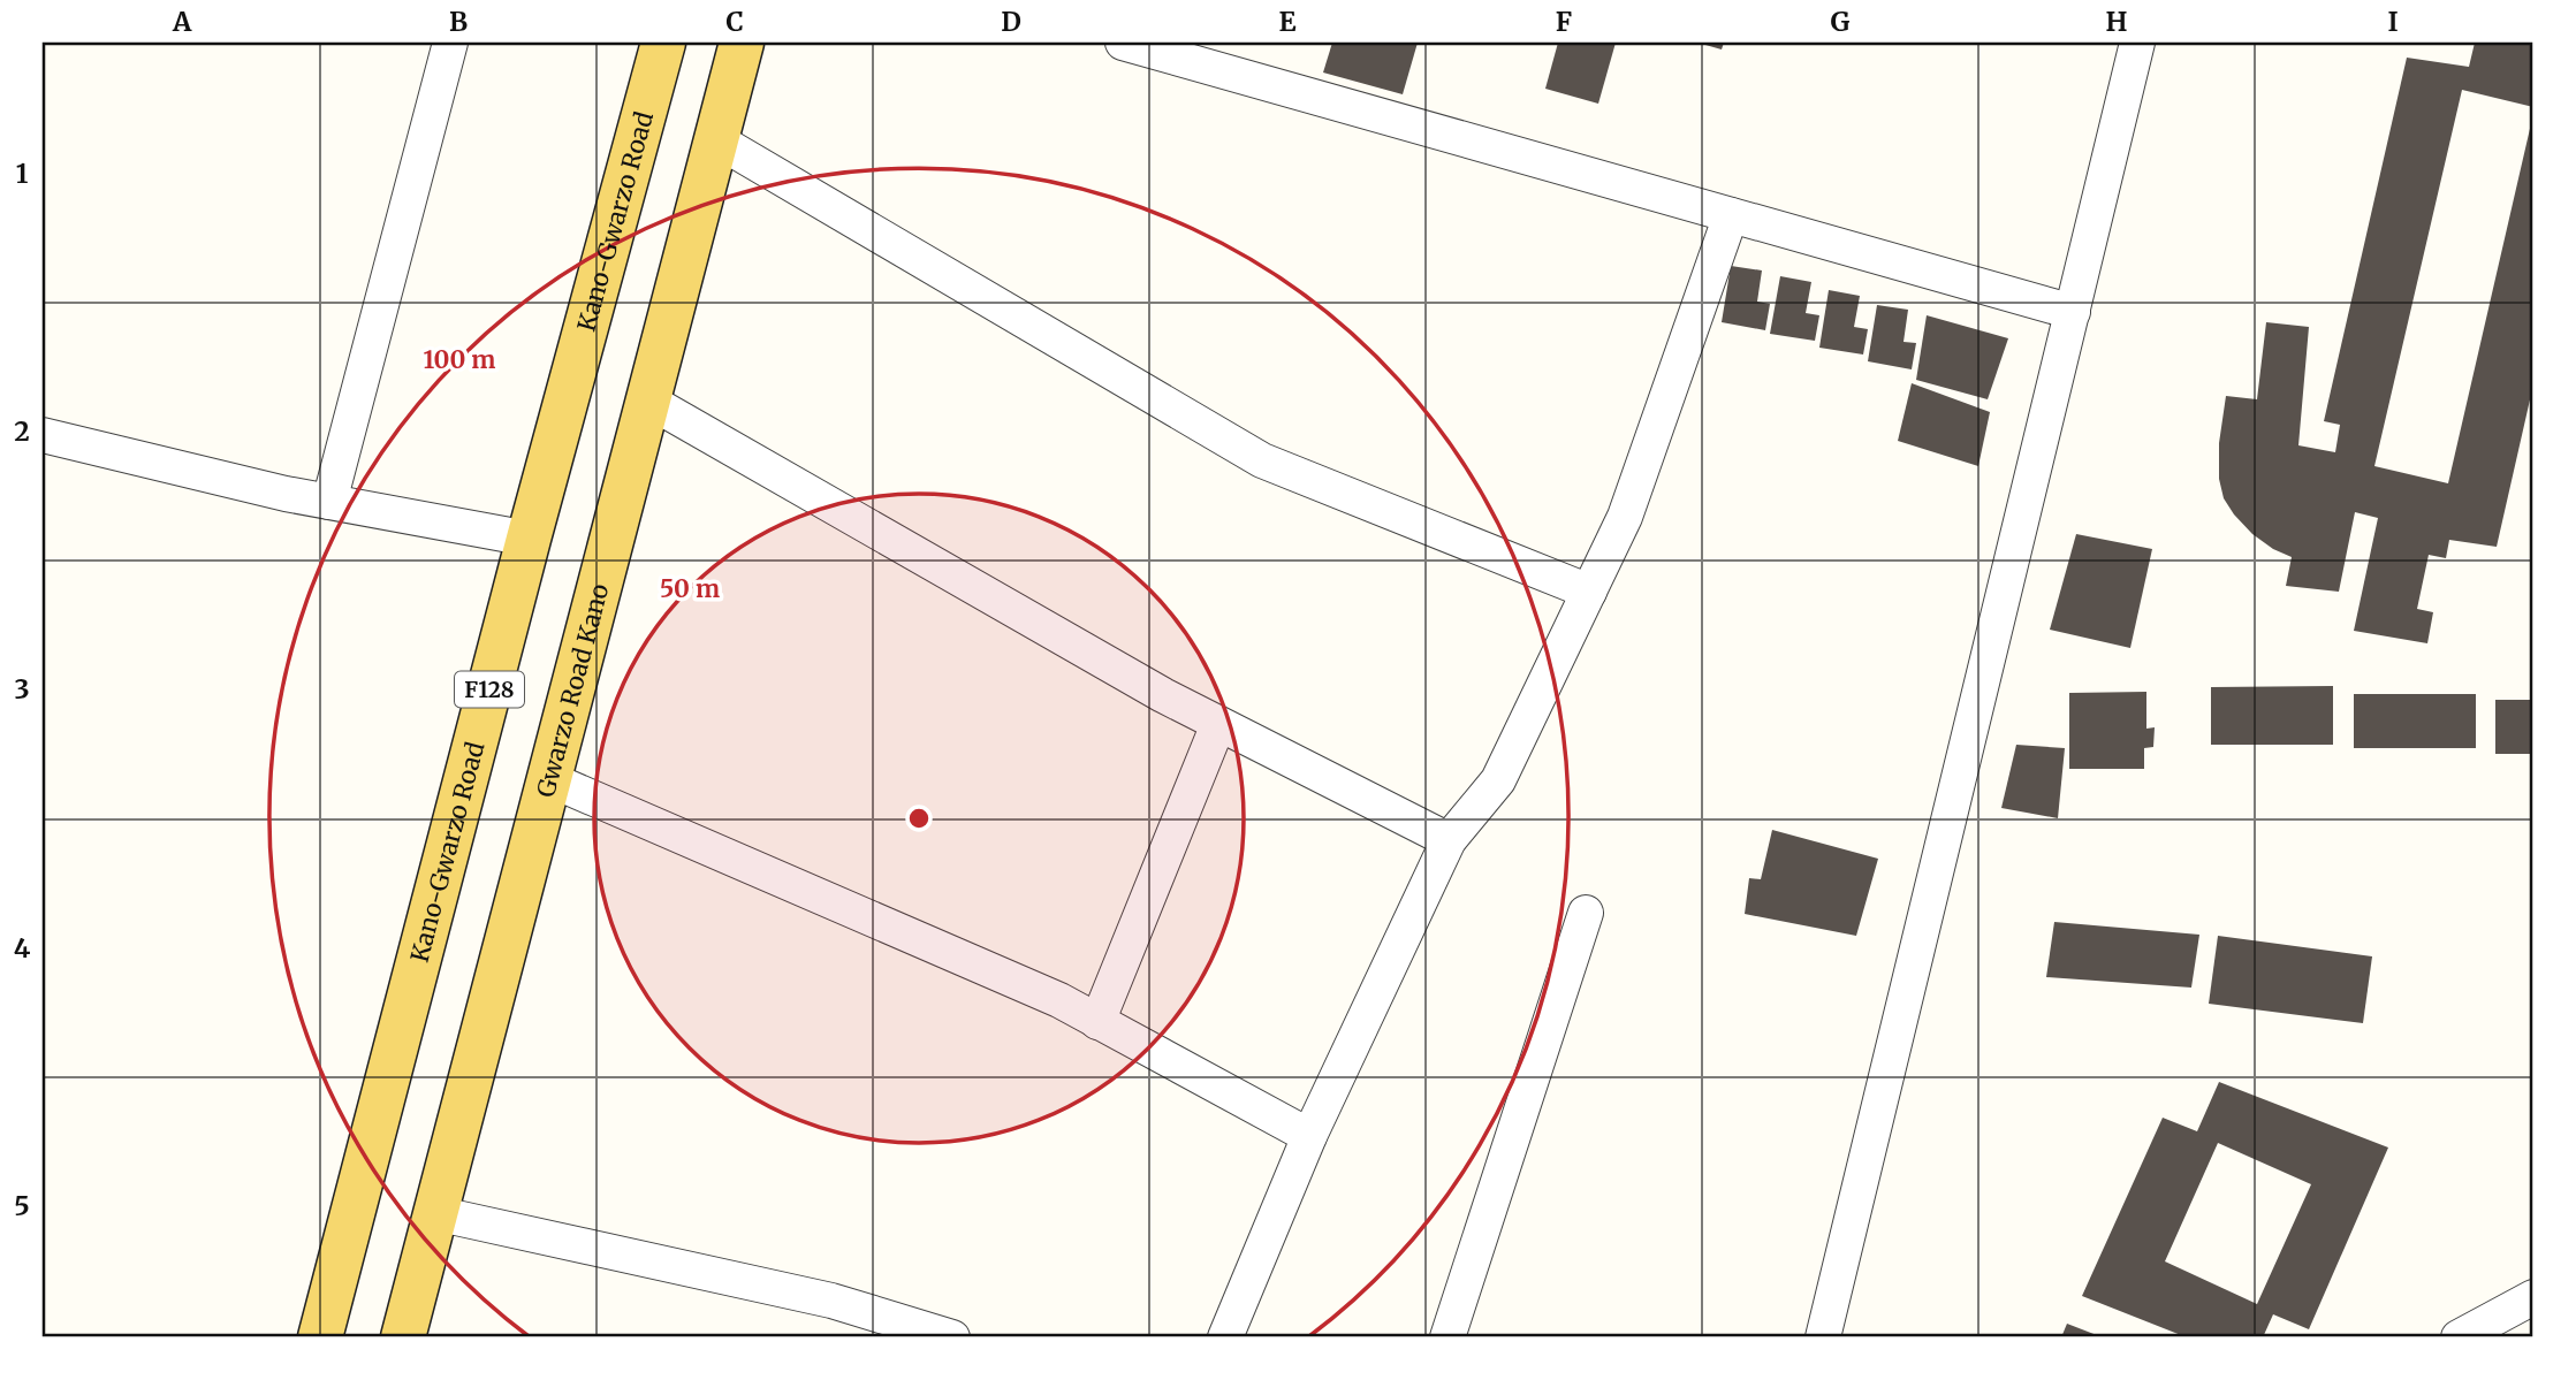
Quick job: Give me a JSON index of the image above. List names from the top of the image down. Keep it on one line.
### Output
{"streets":{"main road":["Kano-Gwarzo Road","F128","Gwarzo Road Kano"]},"grid":{"columns":["A","B","C","D","E","F","G","H","I"],"rows":["1","2","3","4","5"]},"rings":["100 m","50 m"]}
